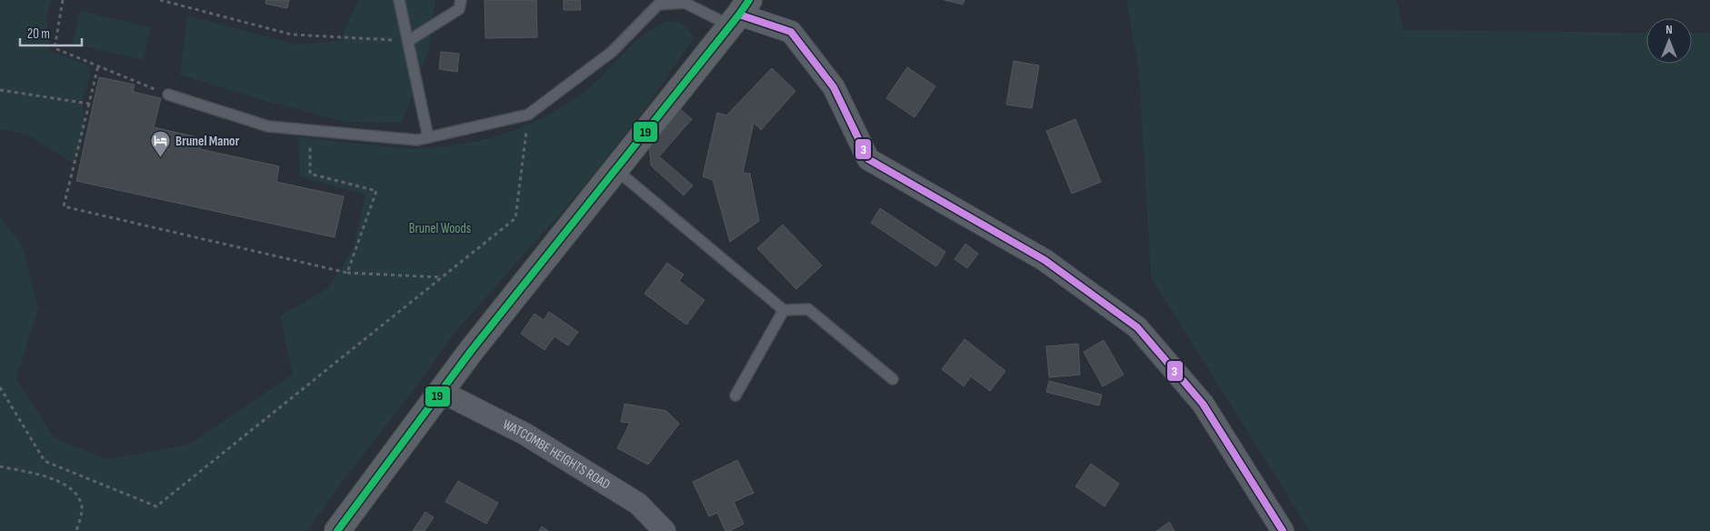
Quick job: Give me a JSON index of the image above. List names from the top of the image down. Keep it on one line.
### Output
{"streets":{"street":["WATCOMBE HEIGHTS ROAD"]},"parks":["Brunel Woods"],"places":{"hotel":["Brunel Manor"]},"lines":["transit line 19","transit line 3"],"scale_bar":"20 m","north":"top"}
